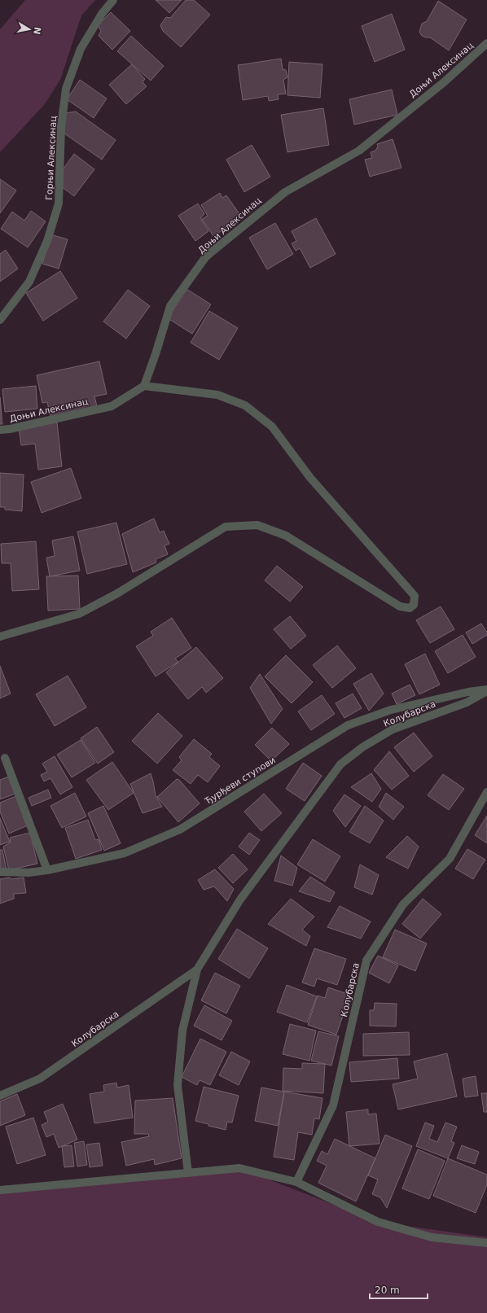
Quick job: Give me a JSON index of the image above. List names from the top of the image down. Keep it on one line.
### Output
{"streets":{"street":["Доњи Алексинац","Горњи Алексинац","Колубарска","Ђурђеви ступови"]},"crossings":[["Колубарска","Ђурђеви ступови"]],"scale_bar":"20 m","north":"right"}
